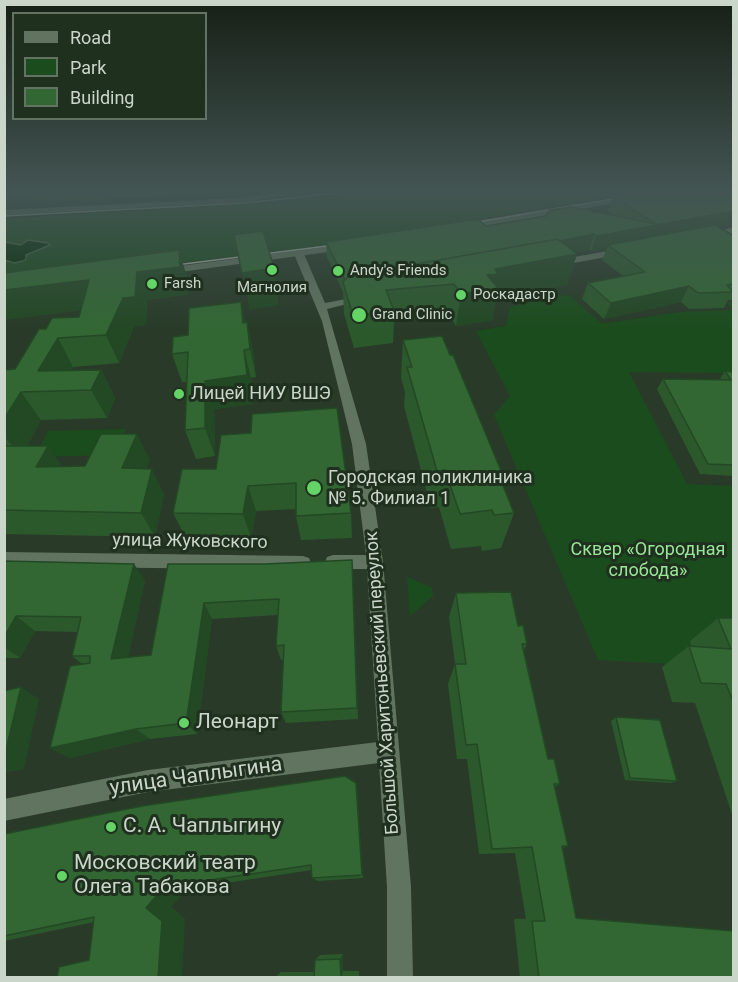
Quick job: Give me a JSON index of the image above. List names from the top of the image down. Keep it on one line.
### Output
{"streets":{"street":["улица Жуковского","Большой Харитоньевский переулок","улица Чаплыгина"]},"crossings":[["улица Жуковского","Большой Харитоньевский переулок"],["Большой Харитоньевский переулок","улица Чаплыгина"]],"parks":["Сквер «Огородная слобода»"],"places":["Магнолия","Andy's Friends","Farsh","Роскадастр","Grand Clinic","Лицей НИУ ВШЭ","Городская поликлиника № 5. Филиал 1","Леонарт","С. А. Чаплыгину","Московский театр Олега Табакова"],"legend":["Road","Park","Building"]}
